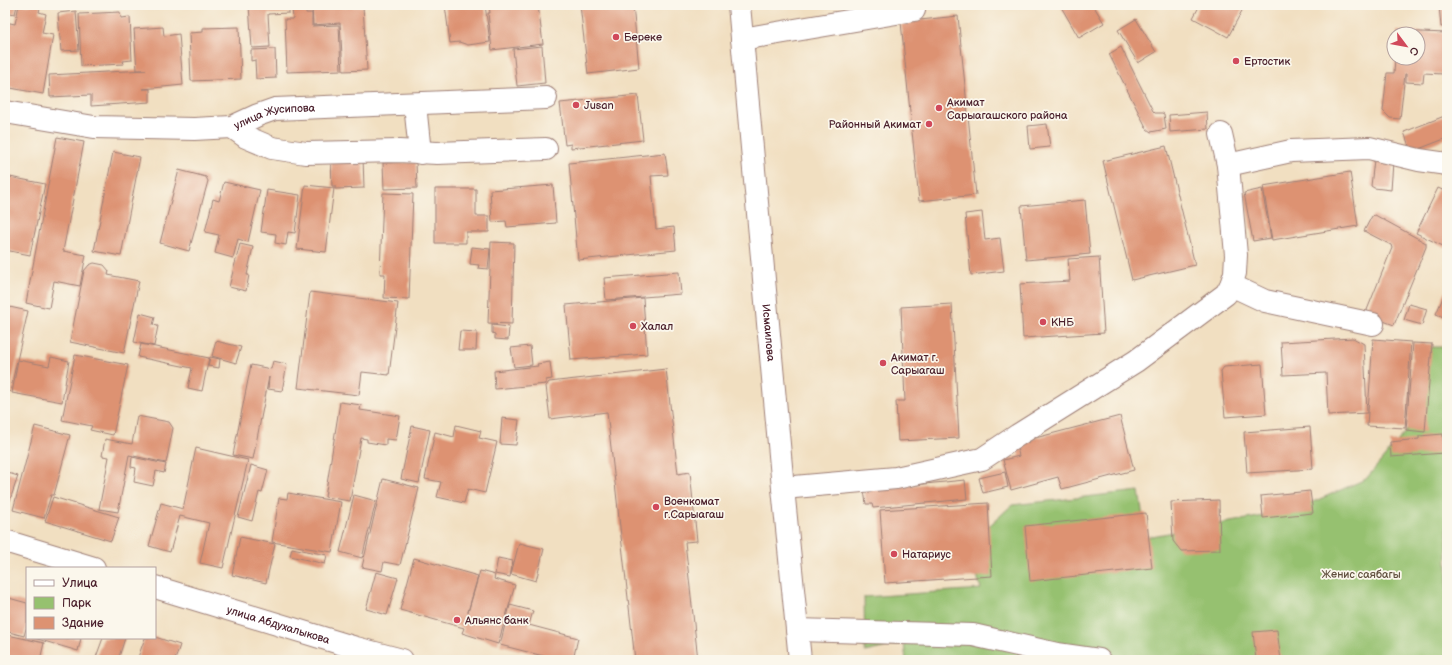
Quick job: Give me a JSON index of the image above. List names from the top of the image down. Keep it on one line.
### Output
{"streets":{"street":["улица Жусипова","Исмаилова","улица Абдухалыкова"]},"parks":["Женис саябагы"],"places":["Береке","Ертостик","Jusan","Акимат Сарыагашского района","Районный Акимат","КНБ","Халал","Акимат г. Сарыагаш","Военкомат г.Сарыагаш","Натариус","Альянс банк"],"legend":["Улица","Парк","Здание"],"north":"bottom right"}
